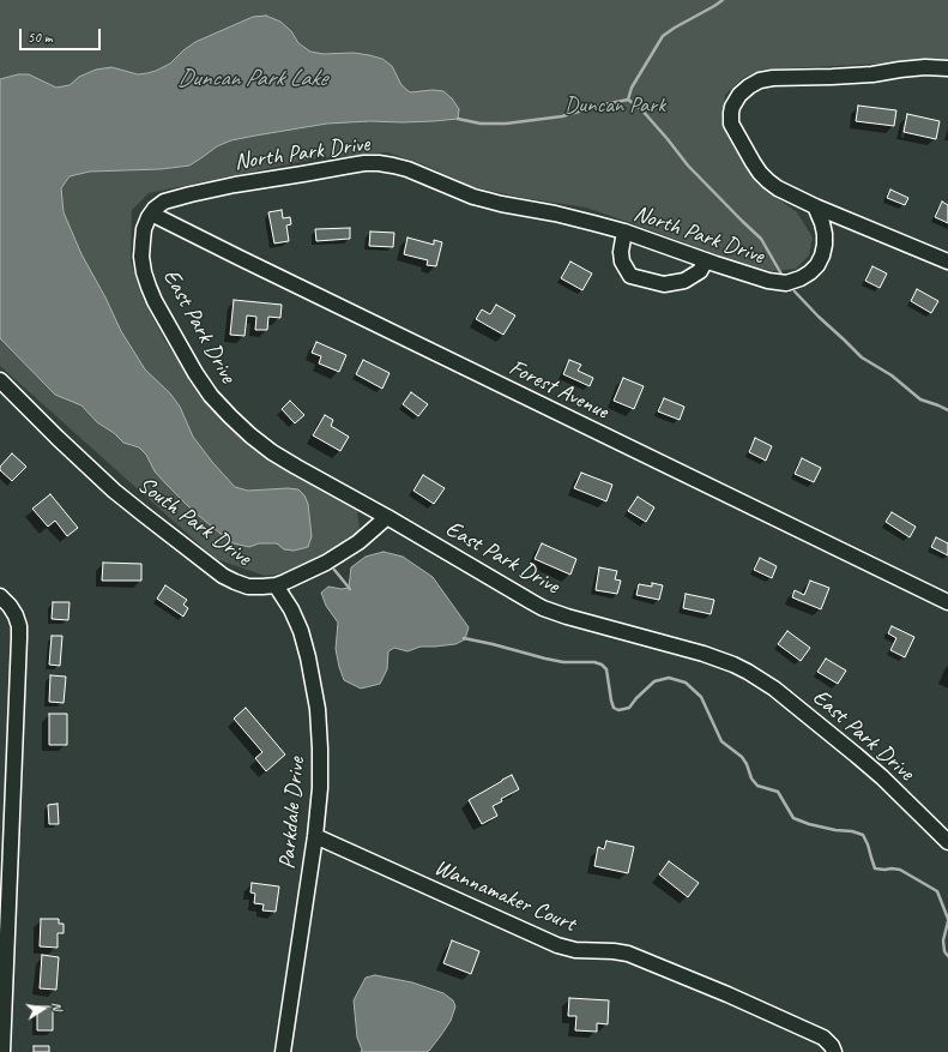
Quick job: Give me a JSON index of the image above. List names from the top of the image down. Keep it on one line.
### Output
{"streets":{"street":["North Park Drive","East Park Drive","Forest Avenue","South Park Drive","Parkdale Drive","Wannamaker Court"]},"crossings":[["North Park Drive","East Park Drive"],["North Park Drive","Forest Avenue"],["East Park Drive","Forest Avenue"],["East Park Drive","South Park Drive"],["South Park Drive","Parkdale Drive"],["Parkdale Drive","Wannamaker Court"]],"water":["Duncan Park Lake"],"parks":["Duncan Park"],"scale_bar":"50 m","north":"right"}
